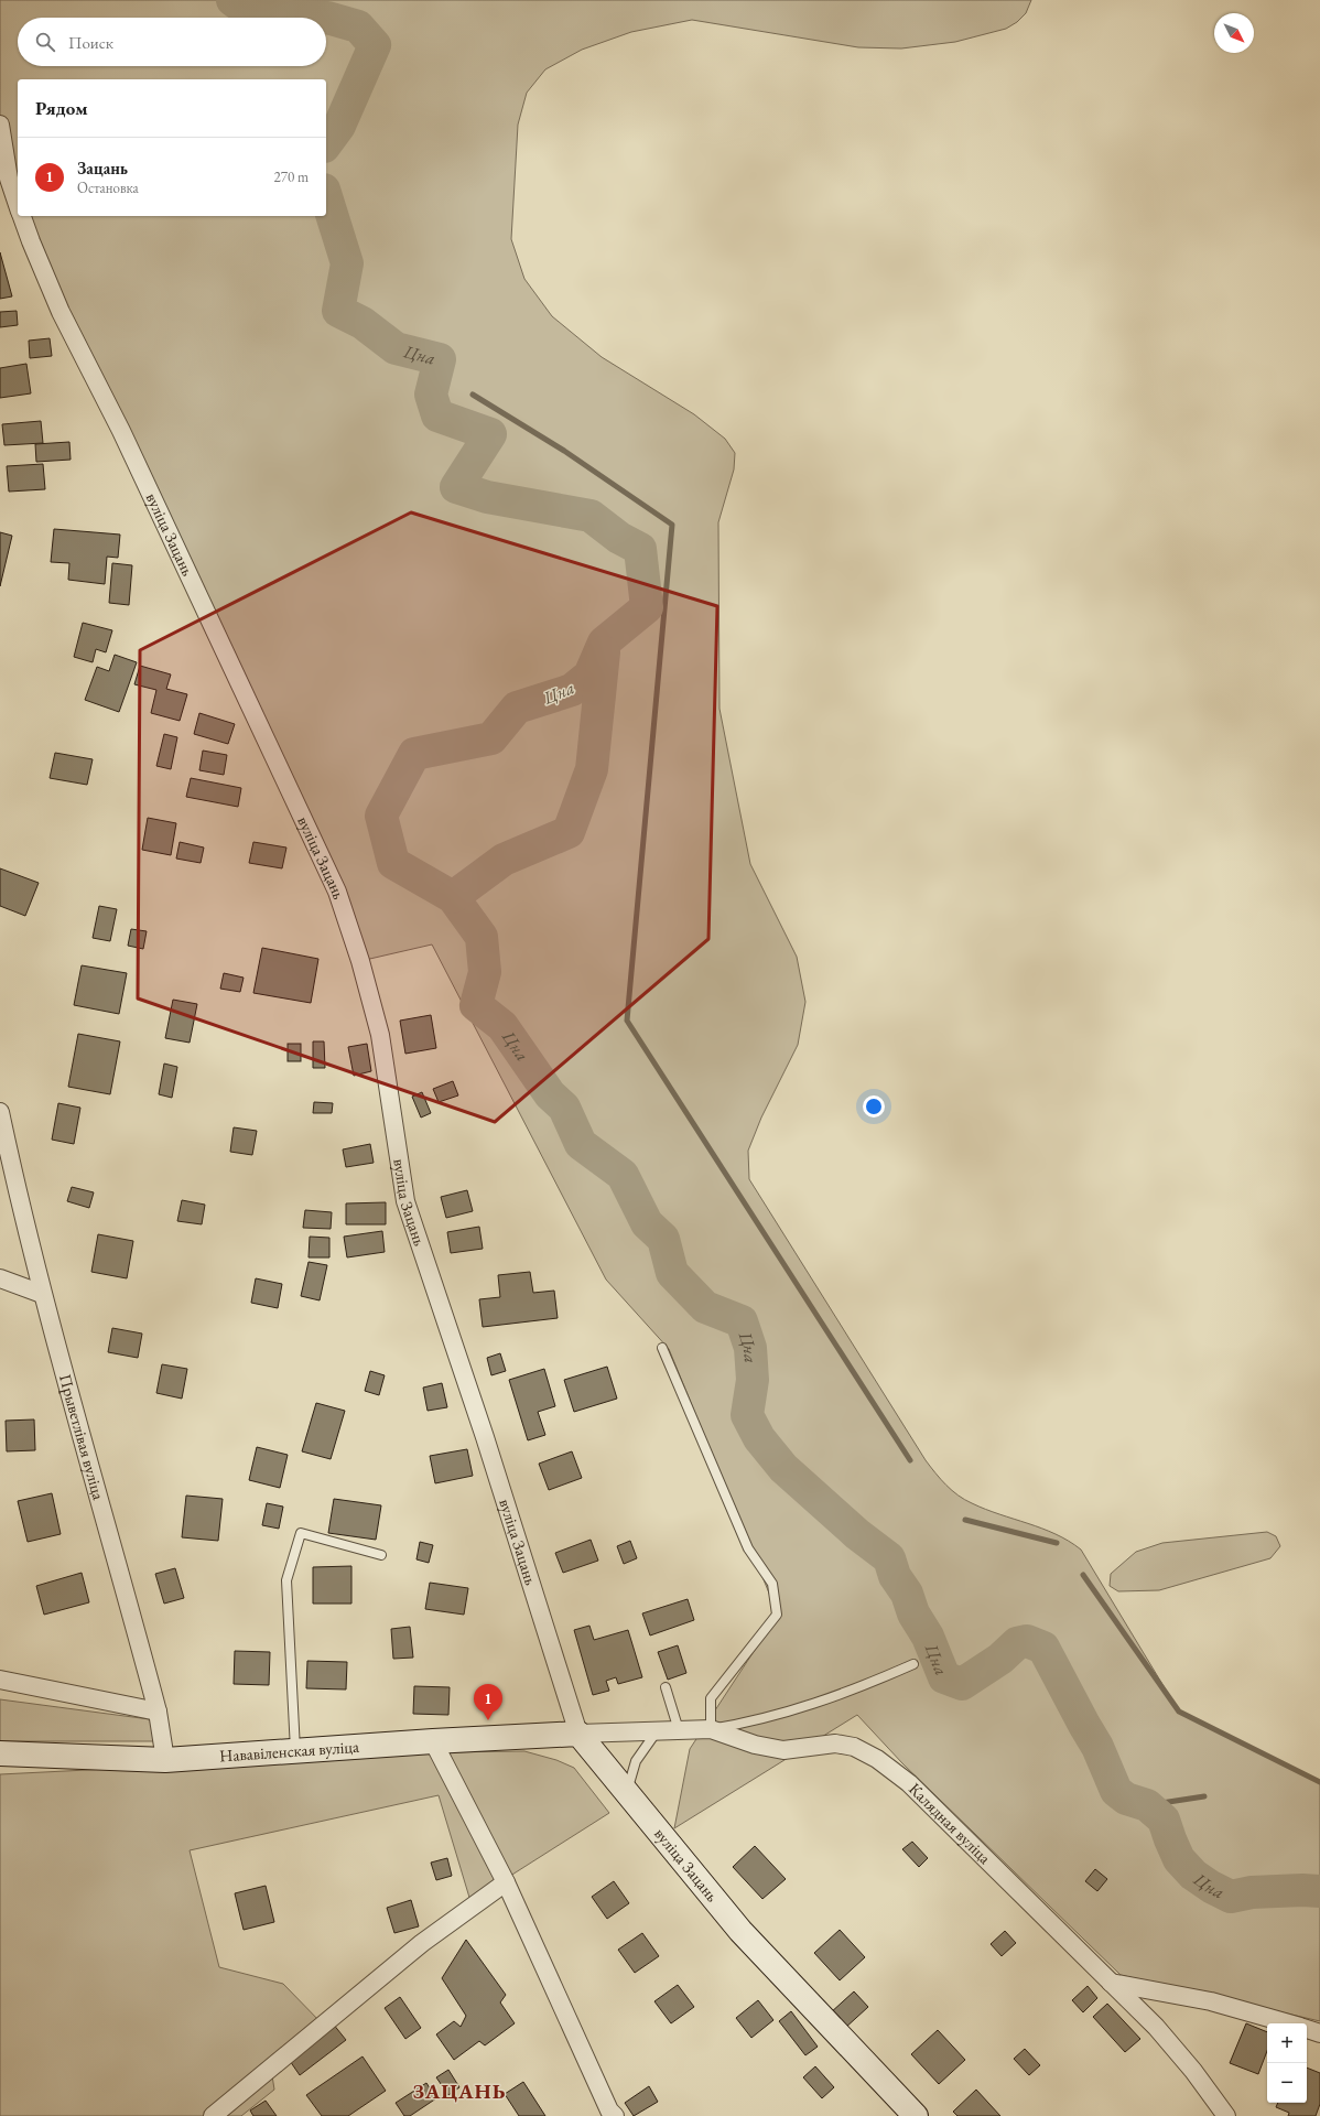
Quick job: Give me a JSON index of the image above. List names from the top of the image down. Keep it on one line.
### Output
{"streets":{"street":["вуліца Зацань","Прыветлівая вуліца","Нававіленская вуліца","Калядная вуліца"]},"crossings":[["вуліца Зацань","Нававіленская вуліца"],["вуліца Зацань","Калядная вуліца"],["Прыветлівая вуліца","Нававіленская вуліца"],["Нававіленская вуліца","Калядная вуліца"]],"districts":["ЗАЦАНЬ"],"water":["Цна"],"north":"bottom right","page":{"search":"Поиск","heading":"Рядом","list":[{"mark":"1","name":"Зацань","note":"Остановка","value":"270 m"}],"pins":"1","map_buttons":["+","−"]}}
